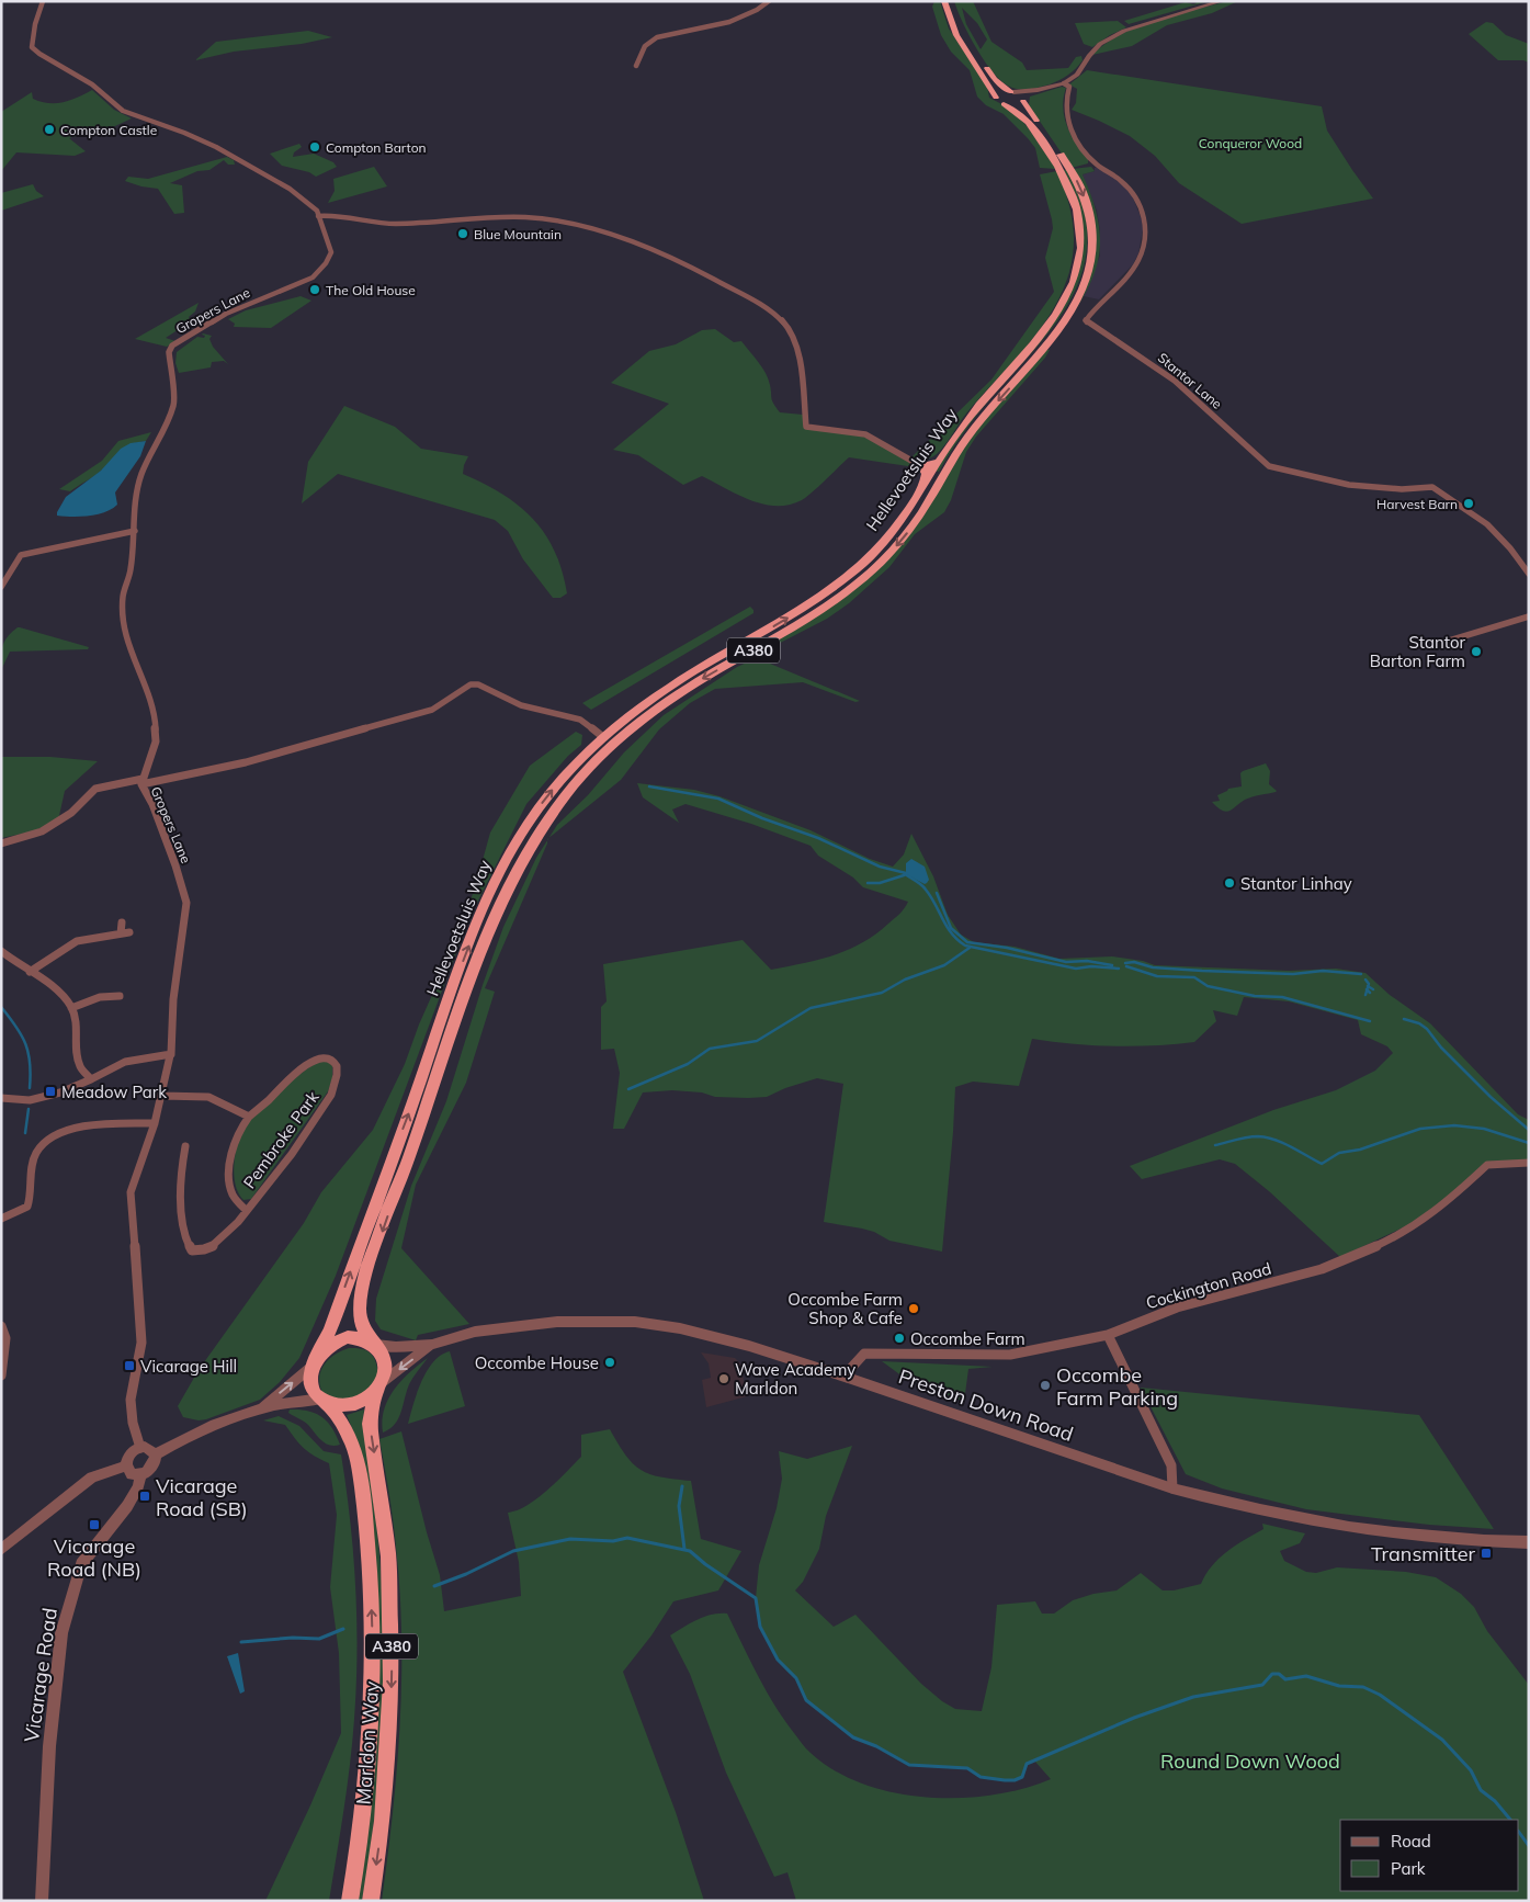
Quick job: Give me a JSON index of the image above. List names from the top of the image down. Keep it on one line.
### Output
{"streets":{"highway":["Hellevoetsluis Way","A380","Marldon Way"],"street":["Gropers Lane","Stantor Lane","Pembroke Park","Cockington Road","Preston Down Road","Vicarage Road"]},"crossings":[["Hellevoetsluis Way","A380"],["Hellevoetsluis Way","Preston Down Road"],["Hellevoetsluis Way","Marldon Way"],["Cockington Road","Preston Down Road"],["Preston Down Road","Marldon Way"]],"parks":["Conqueror Wood","Round Down Wood"],"places":{"other":["Compton Castle","Compton Barton","Blue Mountain","The Old House","Harvest Barn","Stantor Barton Farm","Stantor Linhay","Occombe Farm Shop & Cafe","Occombe Farm","Occombe House","Wave Academy Marldon","Occombe Farm Parking"],"transit":["Meadow Park","Vicarage Hill","Vicarage Road (SB)","Vicarage Road (NB)","Transmitter"]},"legend":["Road","Park"]}
